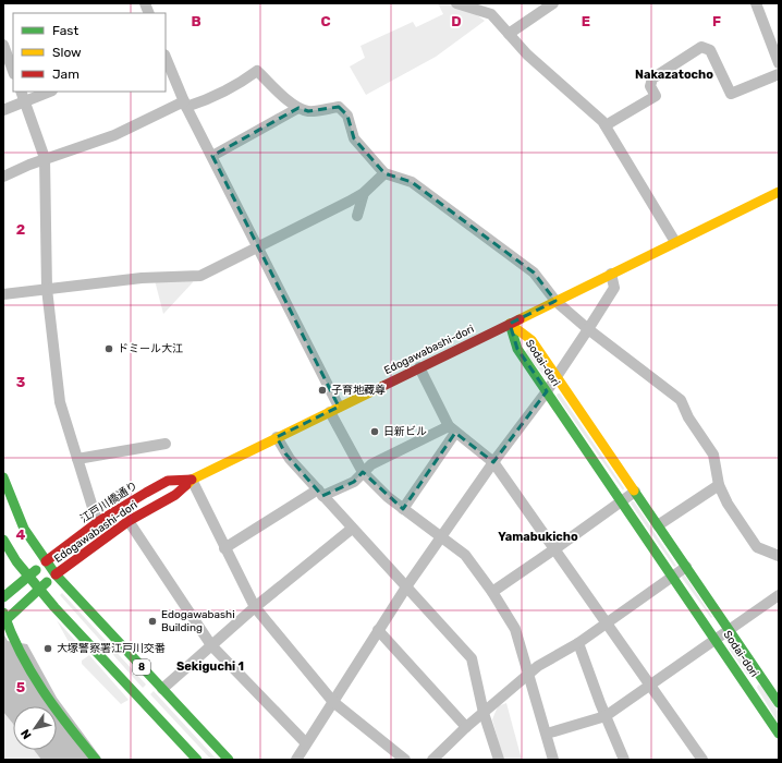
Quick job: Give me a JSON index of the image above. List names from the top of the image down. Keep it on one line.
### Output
{"streets":{"main road":["Edogawabashi-dori","Sodai-dori","江戸川橋通り","8"]},"crossings":[["Edogawabashi-dori","Sodai-dori"],["Edogawabashi-dori","江戸川橋通り"],["Edogawabashi-dori","8"],["江戸川橋通り","8"]],"districts":["Nakazatocho","Yamabukicho","Sekiguchi 1"],"places":["ドミール大江","子育地藏尊","日新ビル","Edogawabashi Building","大塚警察署江戸川交番"],"legend":["Fast","Slow","Jam"],"north":"bottom left","grid":{"columns":["B","C","D","E","F"],"rows":["2","3","4","5"]}}
